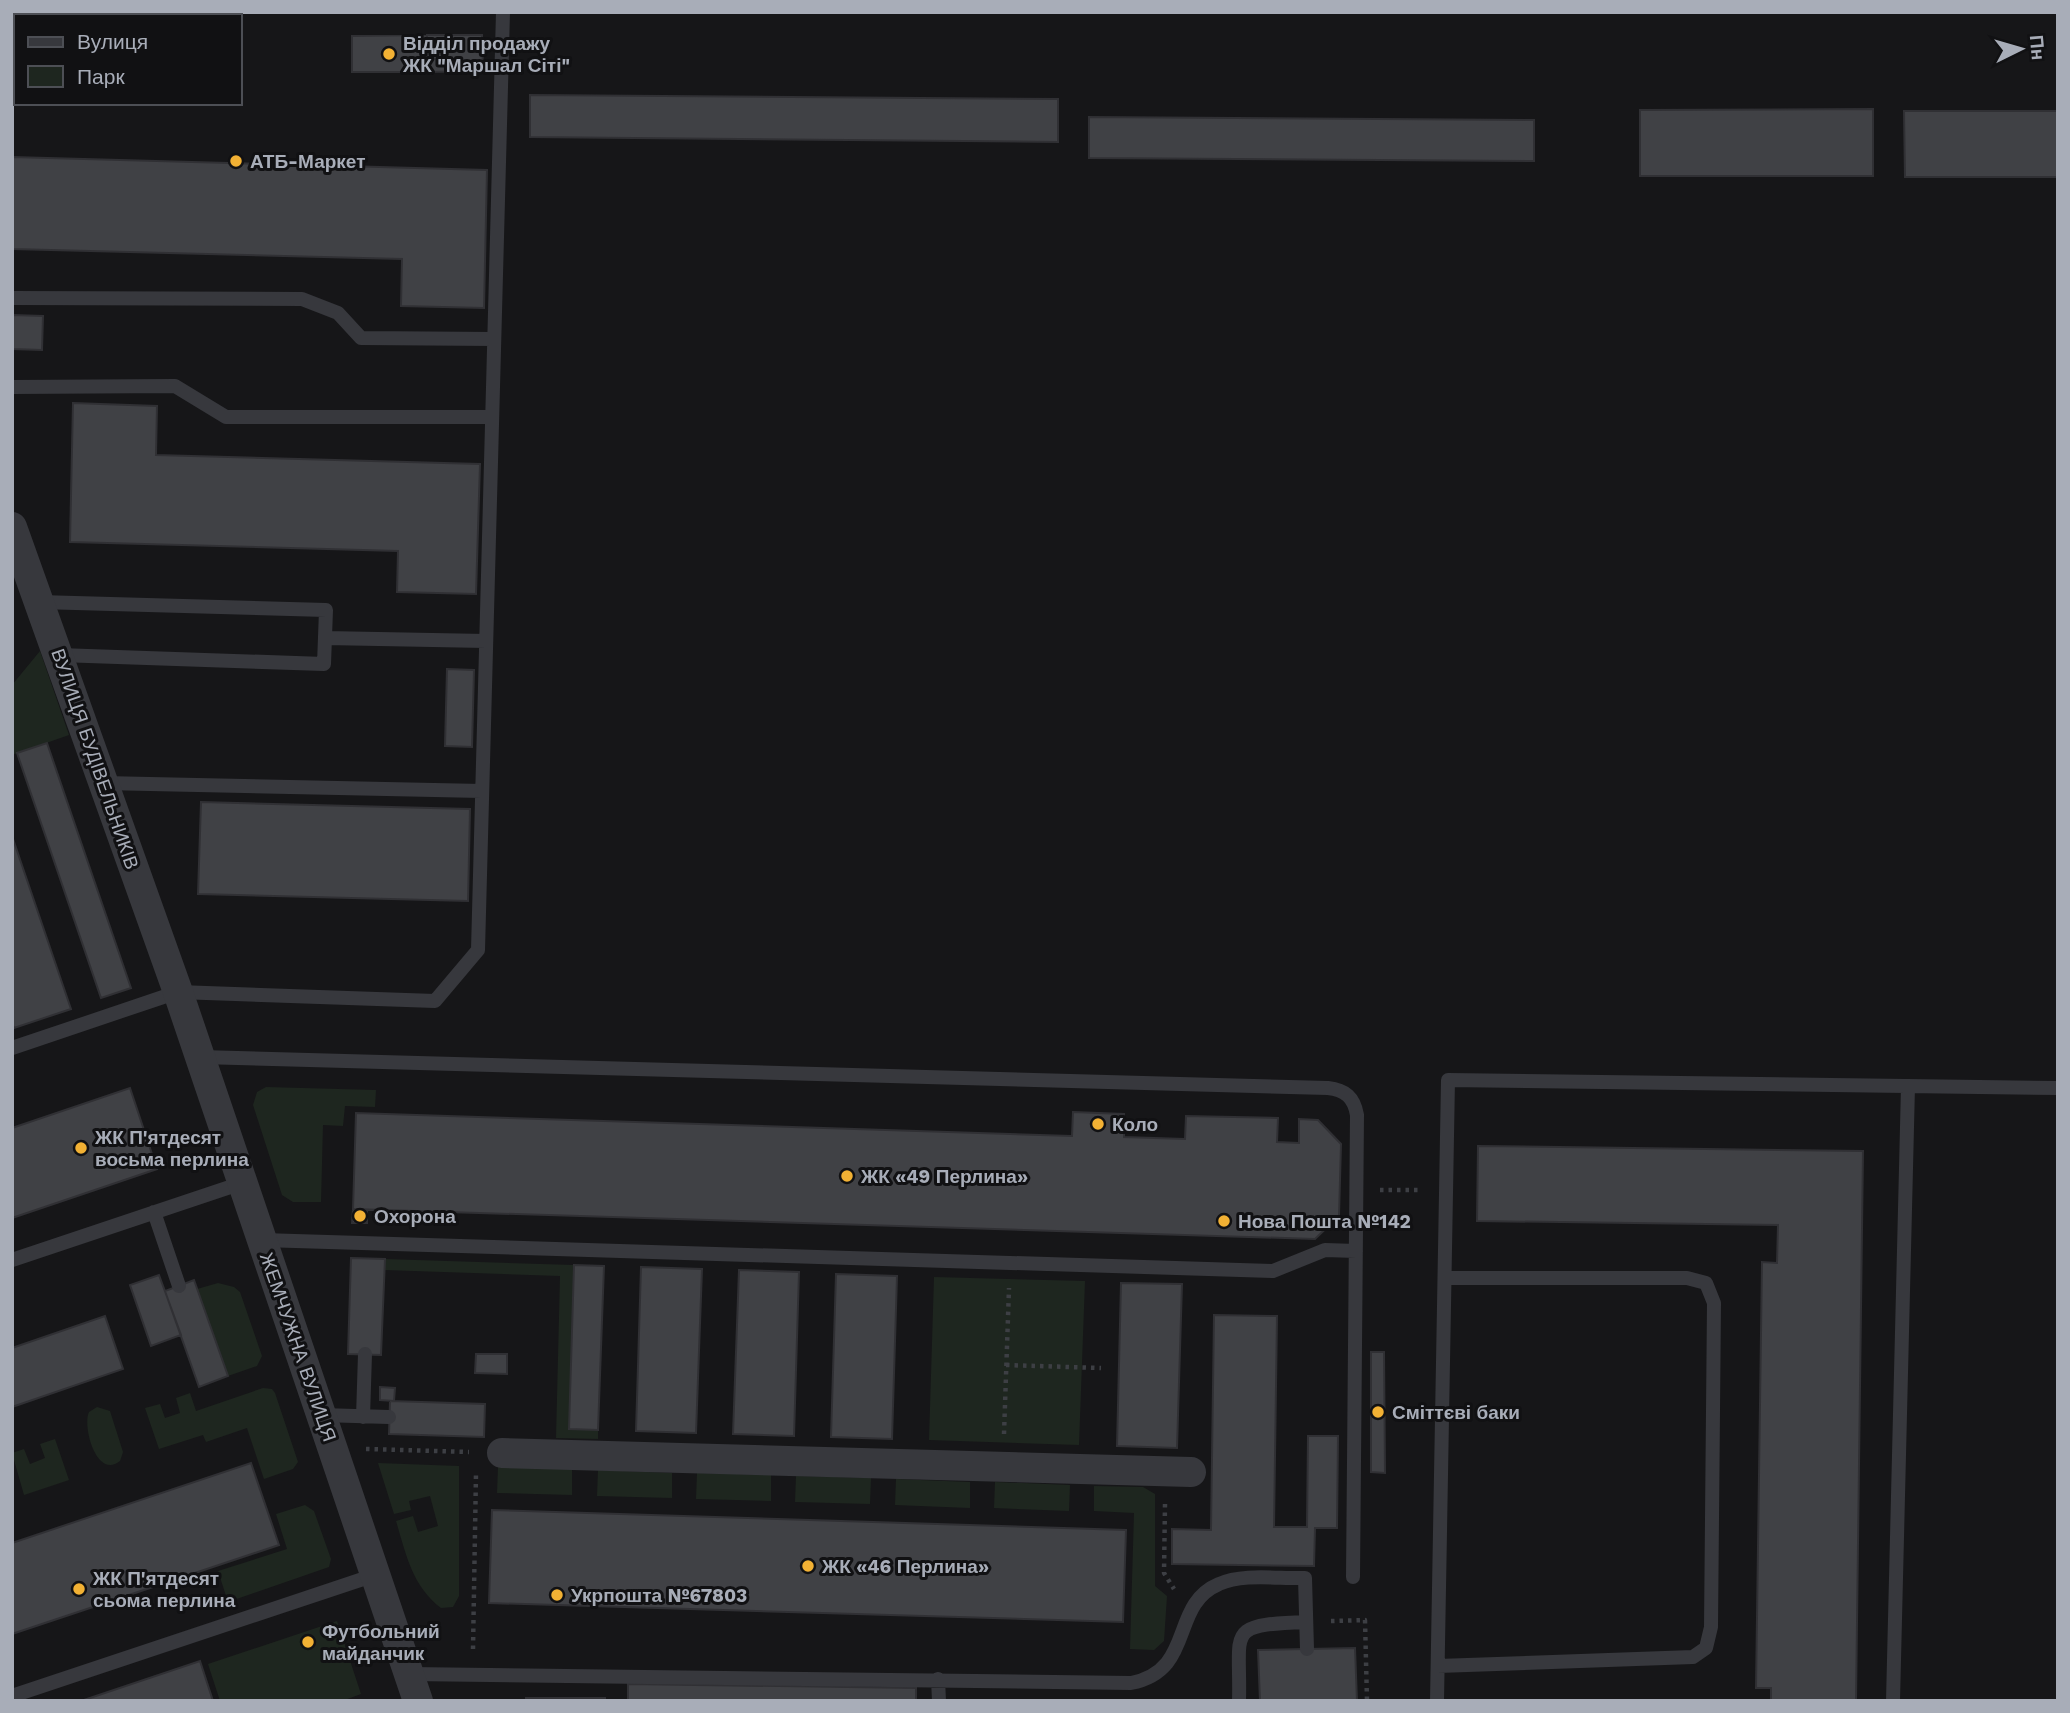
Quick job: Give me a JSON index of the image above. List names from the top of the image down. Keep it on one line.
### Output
{"streets":{"street":["ВУЛИЦЯ БУДІВЕЛЬНИКІВ","ЖЕМЧУЖНА ВУЛИЦЯ"]},"crossings":[["ВУЛИЦЯ БУДІВЕЛЬНИКІВ","ЖЕМЧУЖНА ВУЛИЦЯ"]],"places":["Відділ продажу ЖК \"Маршал Сіті\"","АТБ-Маркет","Коло","ЖК П'ятдесят восьма перлина","ЖК «49 Перлина»","Охорона","Нова Пошта №142","Сміттєві баки","ЖК «46 Перлина»","ЖК П'ятдесят сьома перлина","Укрпошта №67803","Футбольний майданчик"],"legend":["Вулиця","Парк"],"north":"right"}
